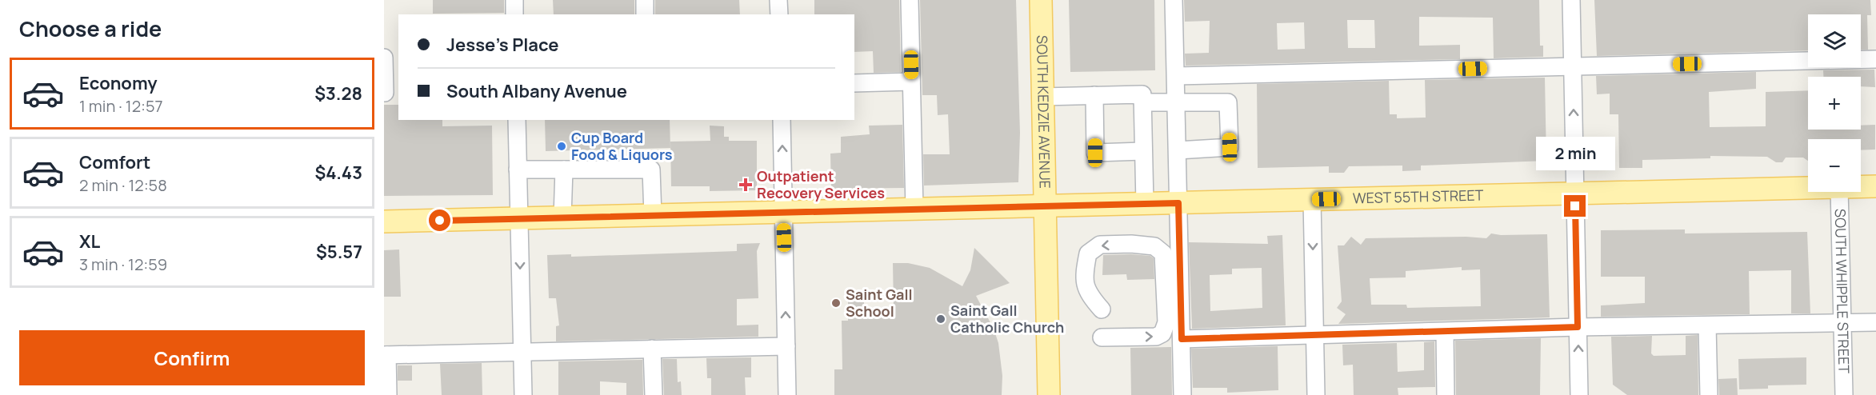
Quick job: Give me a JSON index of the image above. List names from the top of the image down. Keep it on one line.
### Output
{"streets":{"main road":["SOUTH KEDZIE AVENUE","WEST 55TH STREET"],"street":["SOUTH WHIPPLE STREET"]},"crossings":[["SOUTH KEDZIE AVENUE","WEST 55TH STREET"]],"places":{"other":["Cup Board Food & Liquors","Saint Gall School","Saint Gall Catholic Church"],"health":["Outpatient Recovery Services"]},"page":{"heading":"Choose a ride","map_buttons":["+","−"],"banner":["Jesse's Place","South Albany Avenue"],"list":[{"name":"Economy","note":"1 min · 12:57","value":"$3.28"},{"name":"Comfort","note":"2 min · 12:58","value":"$4.43"},{"name":"XL","note":"3 min · 12:59","value":"$5.57"}],"bubble":"2 min","buttons":"Confirm"}}
